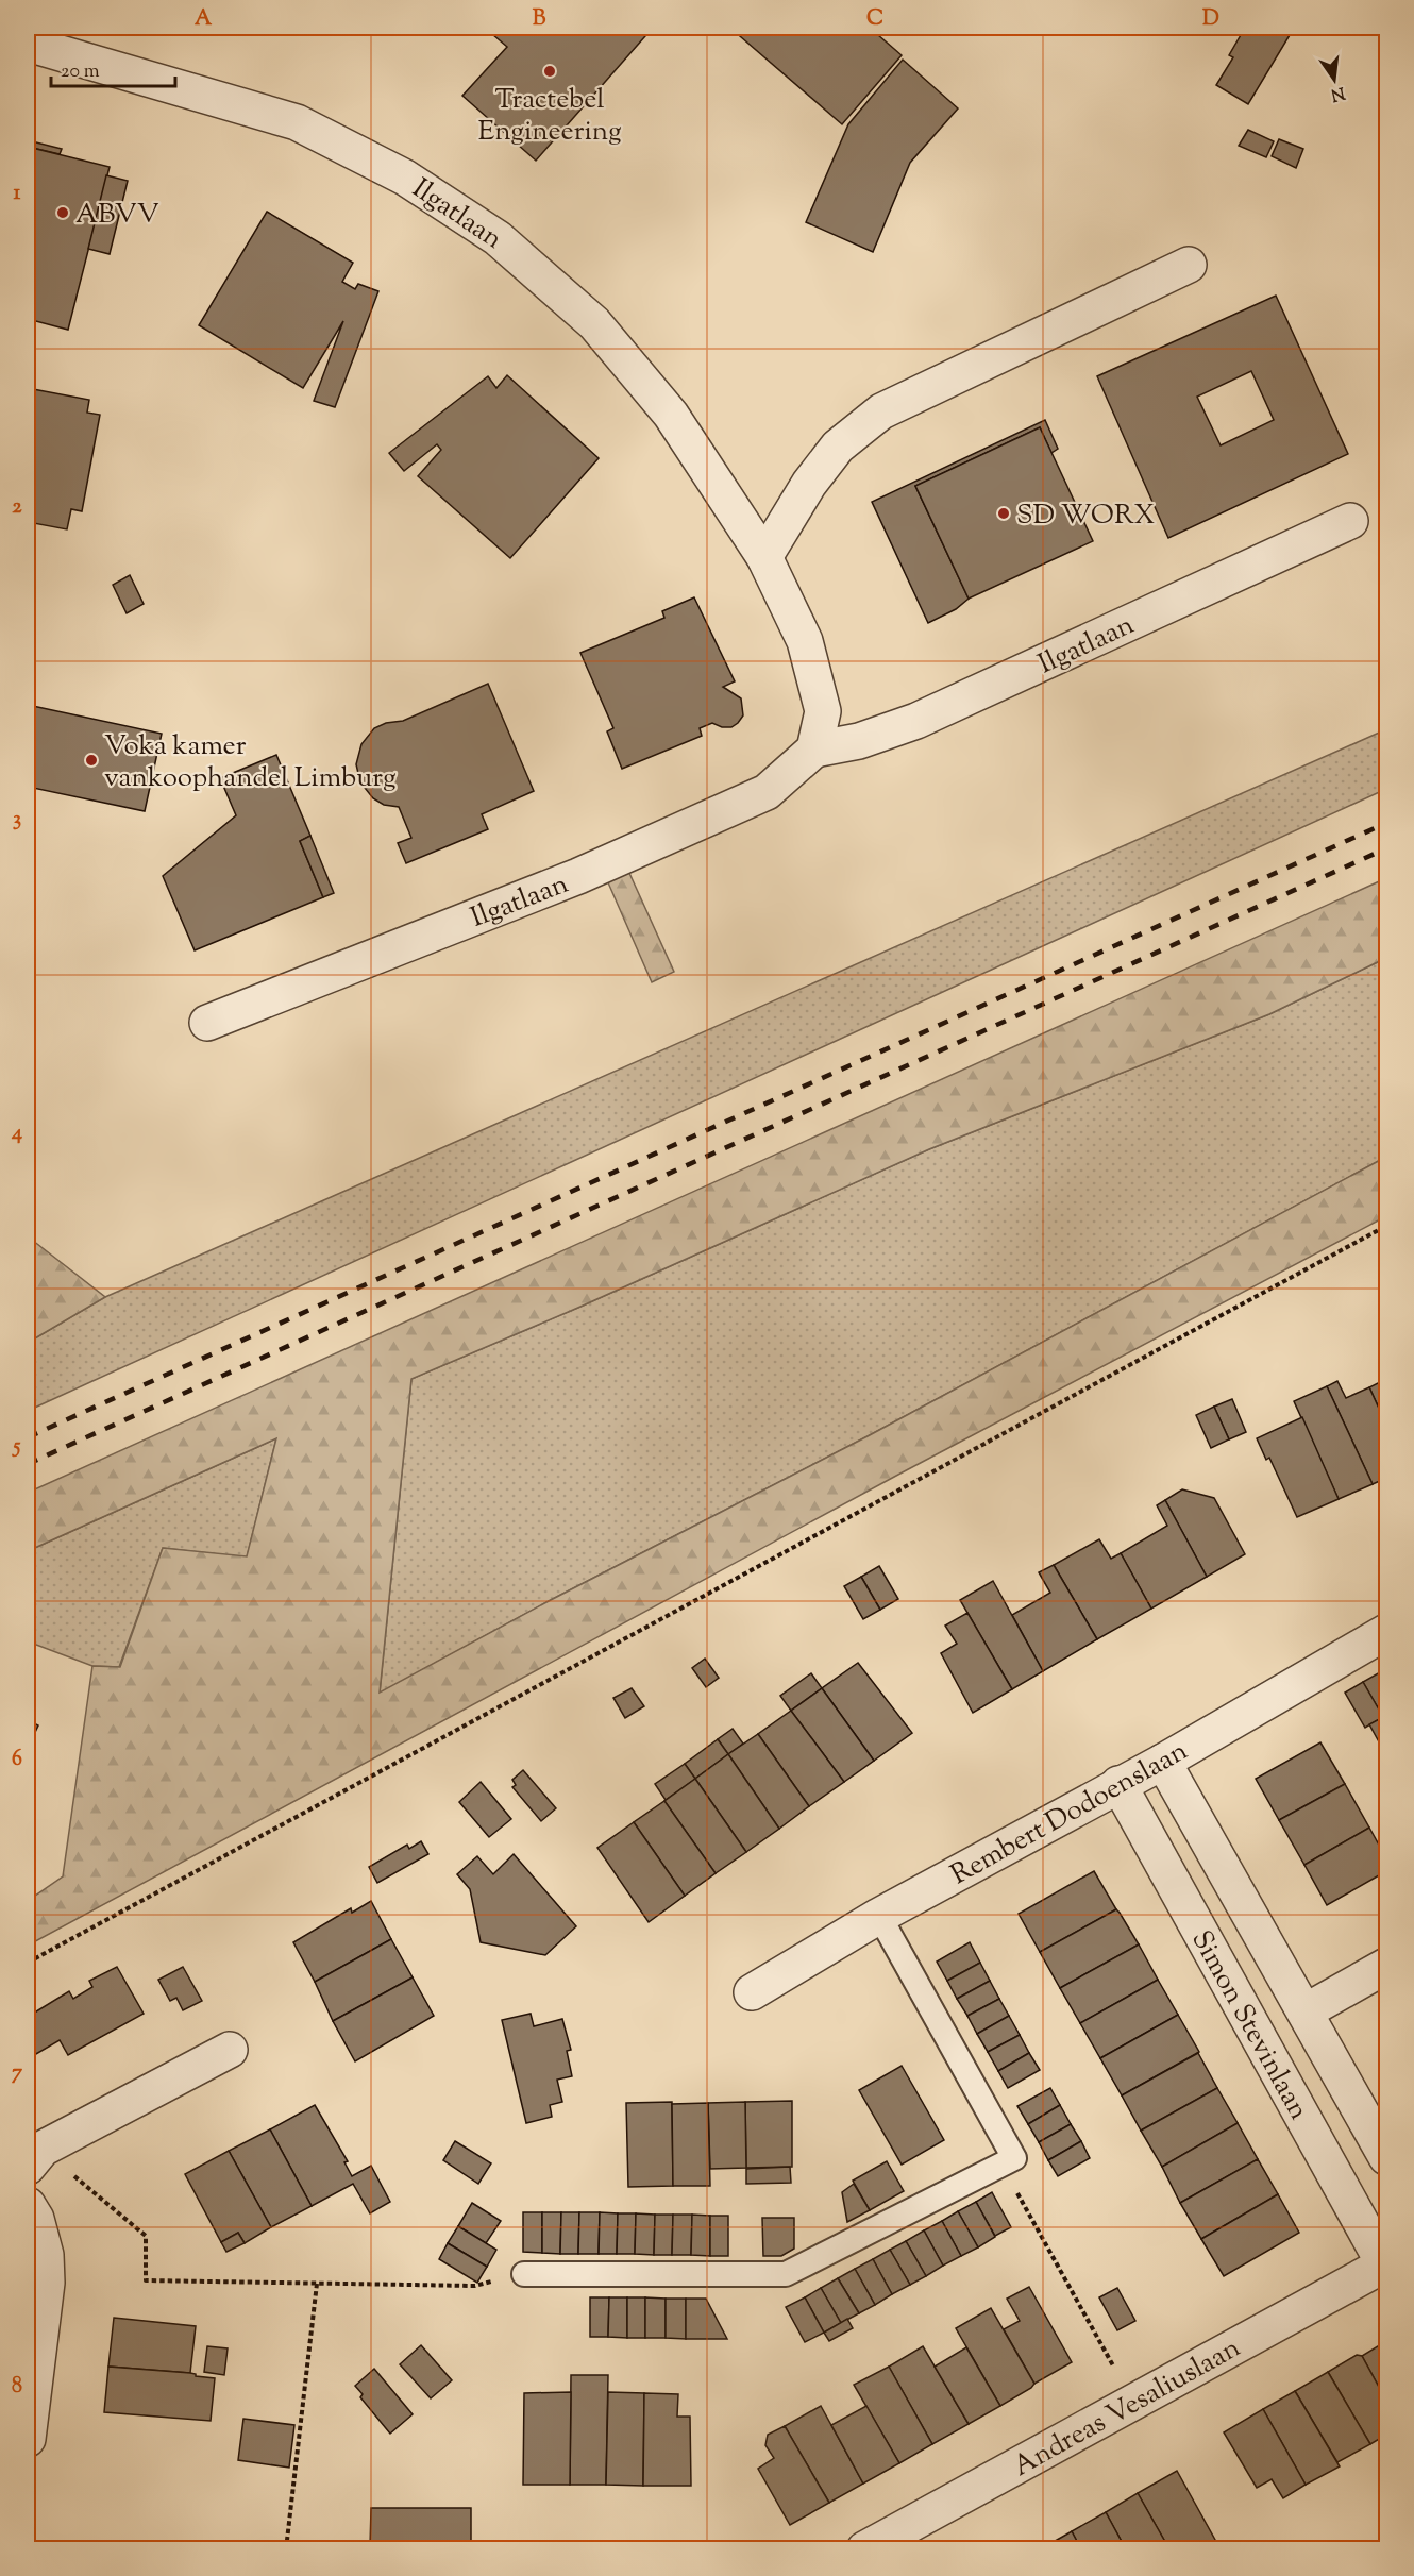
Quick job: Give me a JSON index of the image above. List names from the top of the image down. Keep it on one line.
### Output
{"streets":{"street":["Ilgatlaan","Rembert Dodoenslaan","Simon Stevinlaan","Andreas Vesaliuslaan"]},"crossings":[["Rembert Dodoenslaan","Simon Stevinlaan"],["Simon Stevinlaan","Andreas Vesaliuslaan"]],"places":["Tractebel Engineering","ABVV","SD WORX","Voka kamer vankoophandel Limburg"],"scale_bar":"20 m","north":"bottom","grid":{"columns":["A","B","C","D"],"rows":["1","2","3","4","5","6","7","8"]}}
